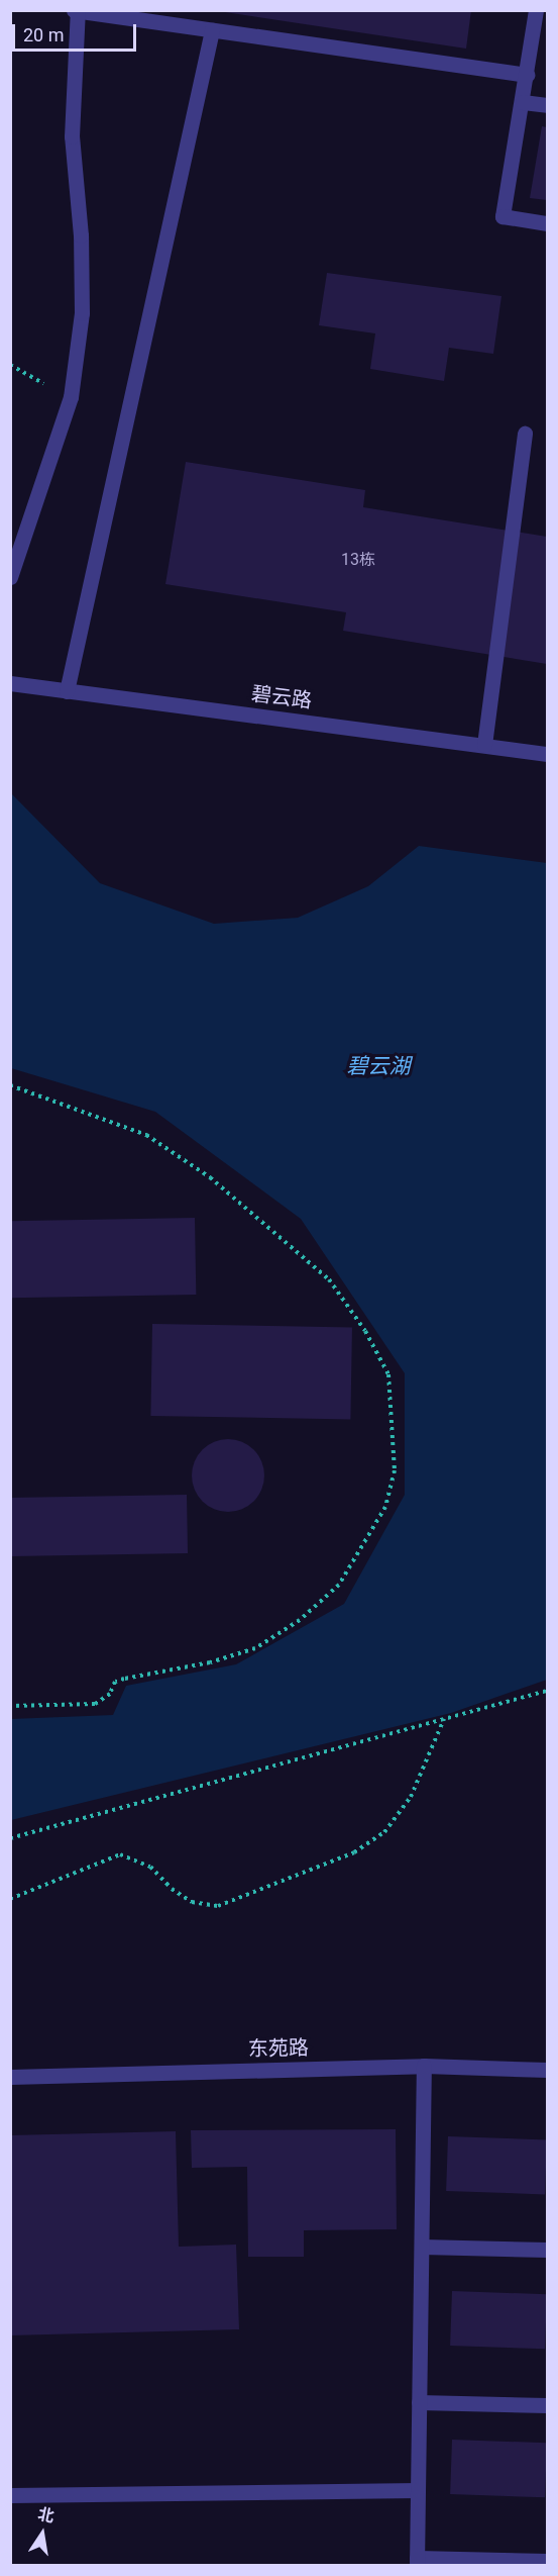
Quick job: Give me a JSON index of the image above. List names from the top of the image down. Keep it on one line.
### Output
{"streets":{"street":["碧云路","东苑路"]},"water":["碧云湖"],"house_numbers":["13栋"],"scale_bar":"20 m","north":"top"}
